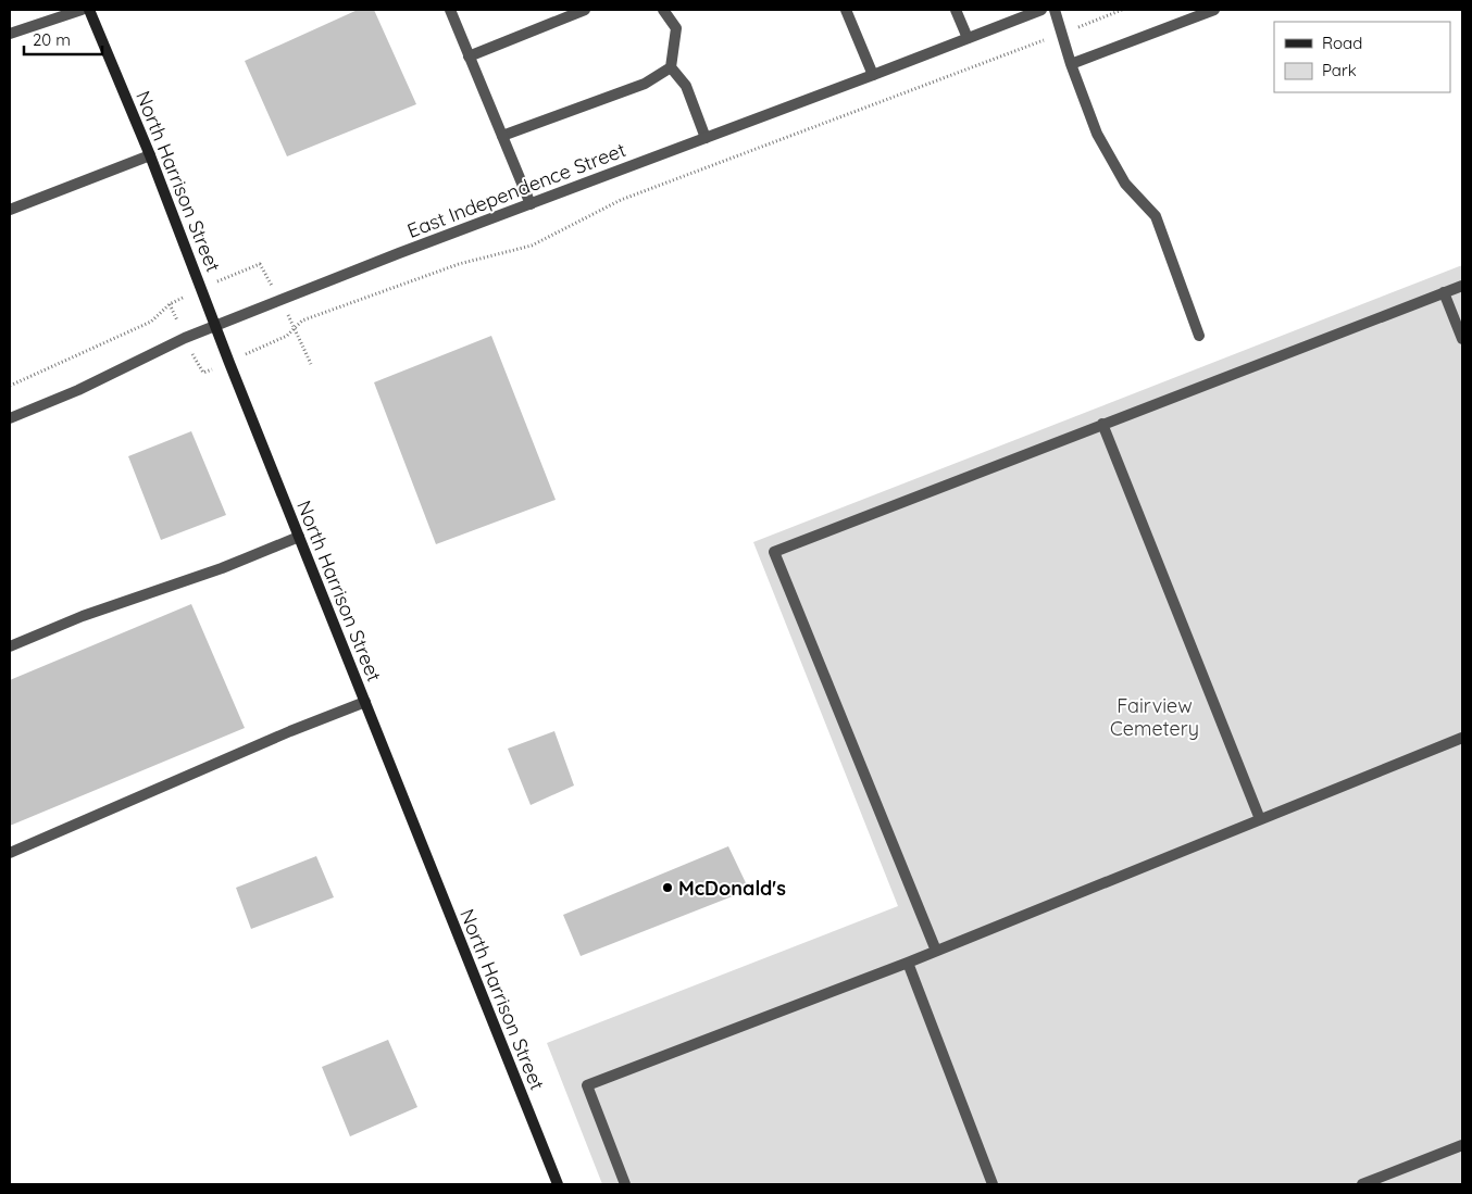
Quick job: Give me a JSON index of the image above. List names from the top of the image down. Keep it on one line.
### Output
{"streets":{"main road":["North Harrison Street"],"street":["East Independence Street"]},"crossings":[["North Harrison Street","East Independence Street"]],"parks":["Fairview Cemetery"],"places":["McDonald's"],"legend":["Road","Park"],"scale_bar":"20 m"}
